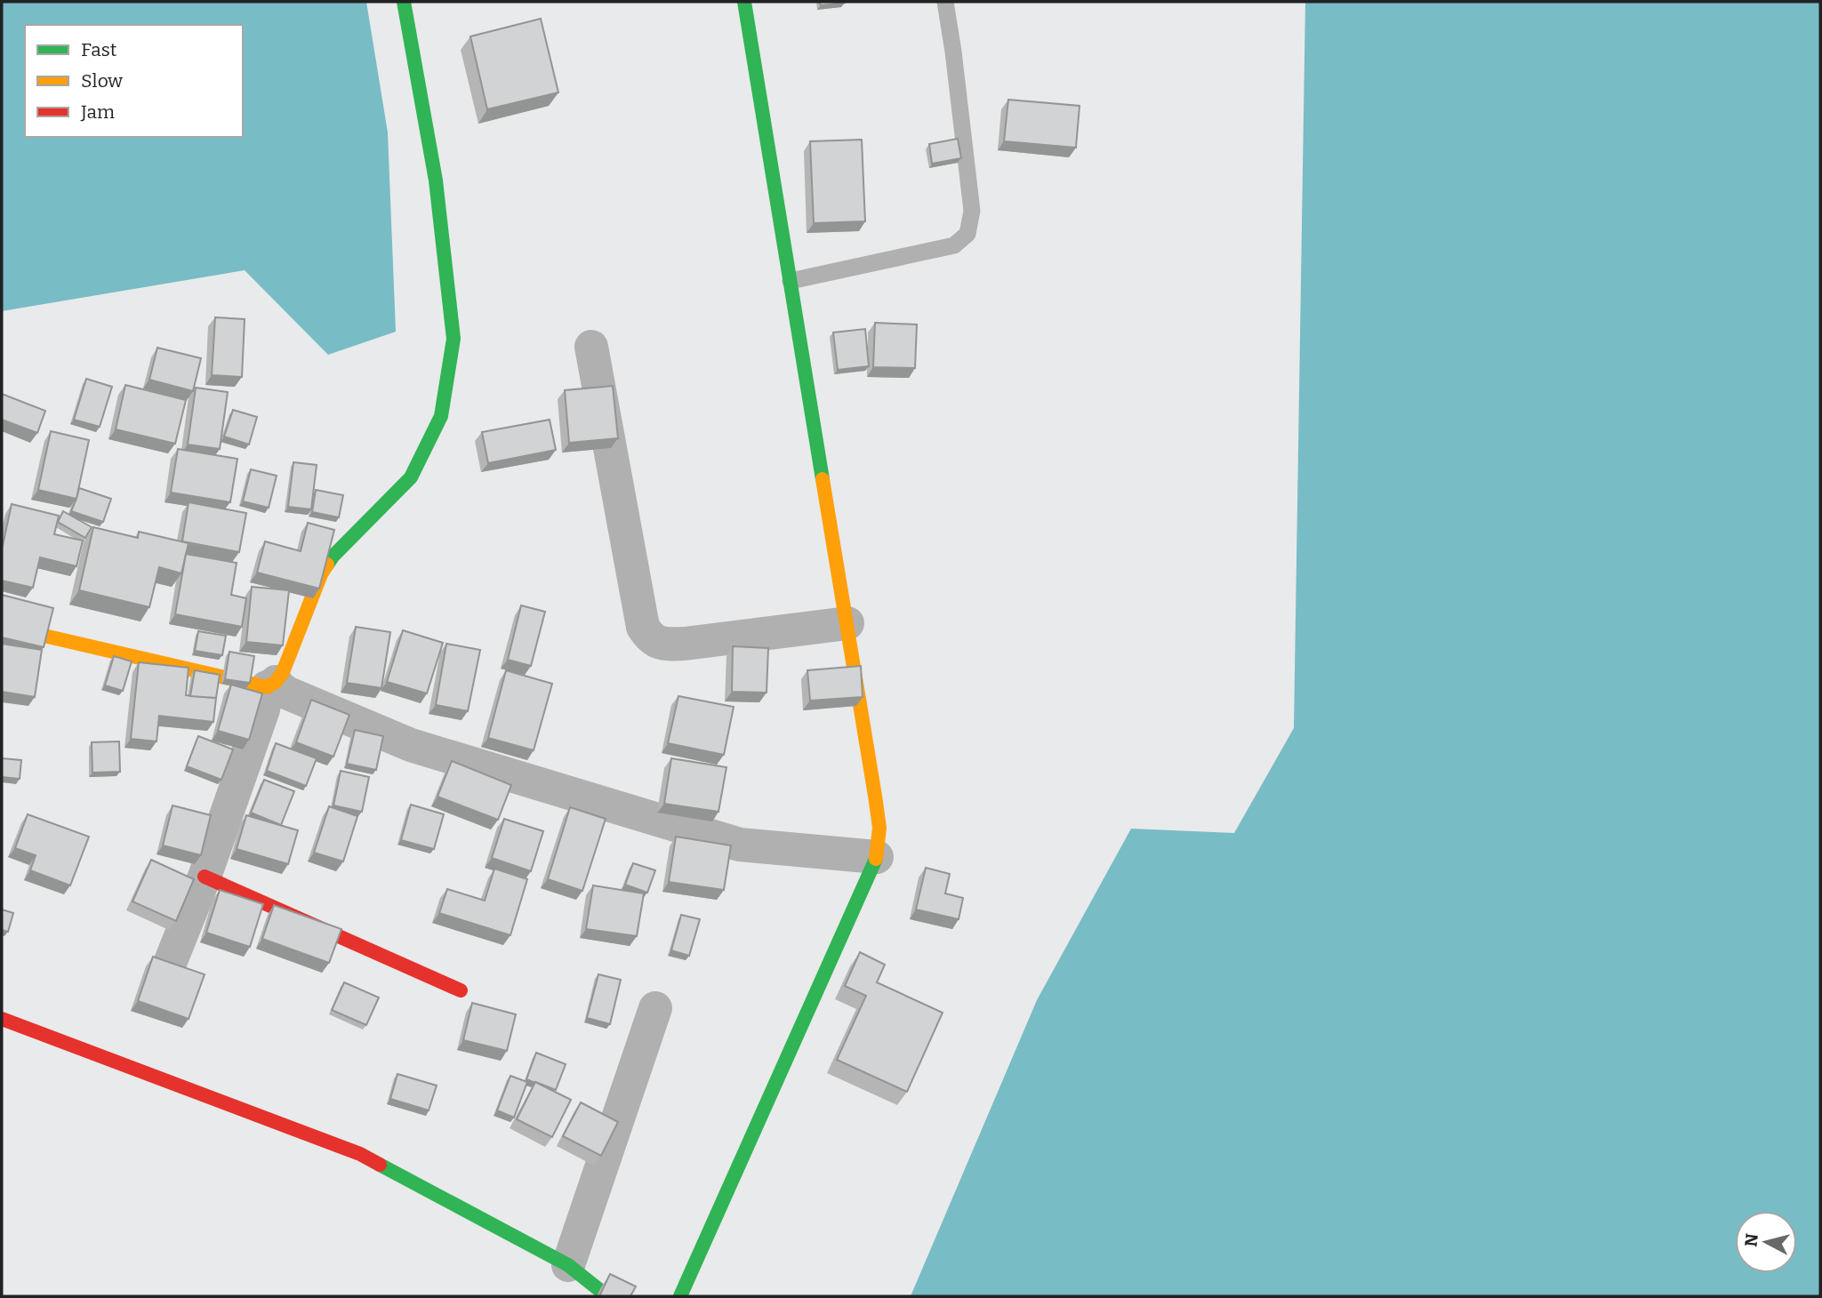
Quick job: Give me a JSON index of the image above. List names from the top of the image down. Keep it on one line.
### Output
{"legend":["Fast","Slow","Jam"],"north":"left"}
